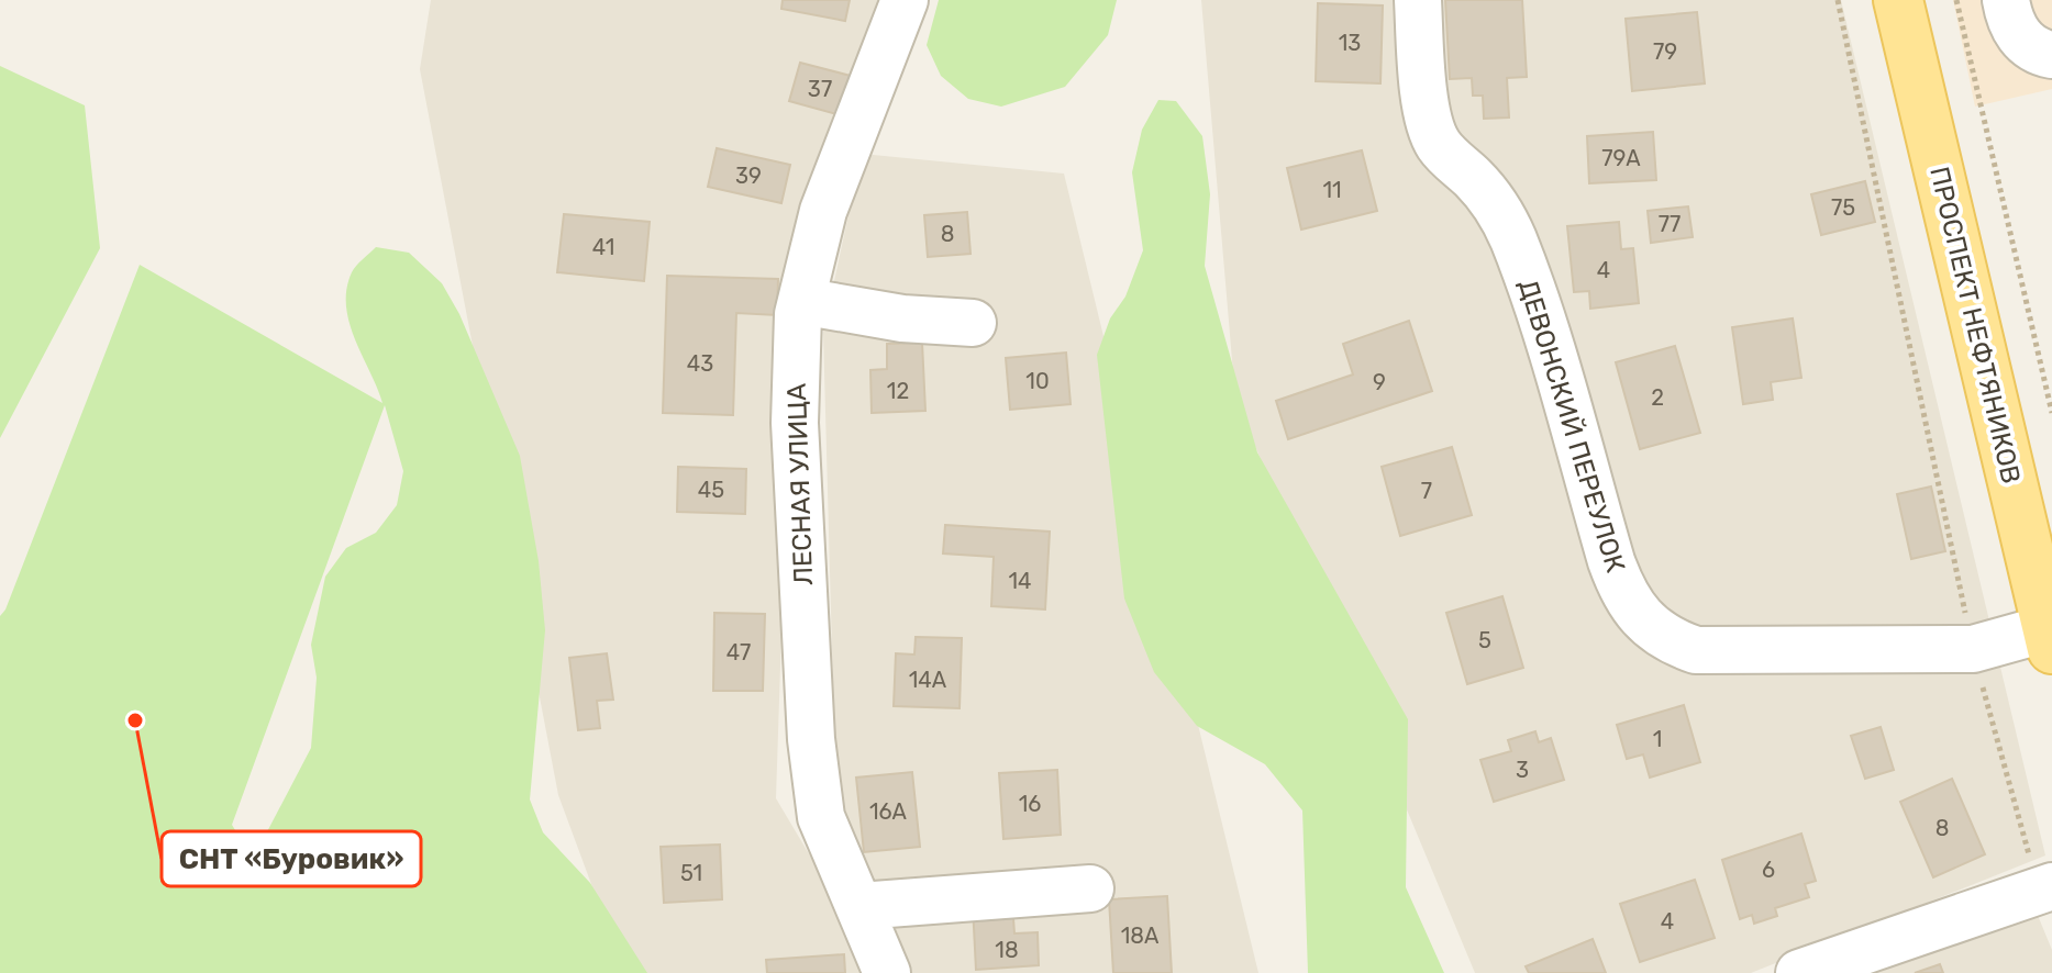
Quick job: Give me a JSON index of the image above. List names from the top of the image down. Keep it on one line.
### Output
{"streets":{"main road":["ПРОСПЕКТ НЕФТЯНИКОВ"],"street":["ДЕВОНСКИЙ ПЕРЕУЛОК","ЛЕСНАЯ УЛИЦА"]},"crossings":[["ПРОСПЕКТ НЕФТЯНИКОВ","ДЕВОНСКИЙ ПЕРЕУЛОК"]],"places":["СНТ «Буровик»"],"house_numbers":["13","79","37","79А","39","11","75","77","8","41","4","43","10","9","12","2","45","7","14","5","47","14А","1","3","16","16А","8","6","51","4","18А","18"]}
